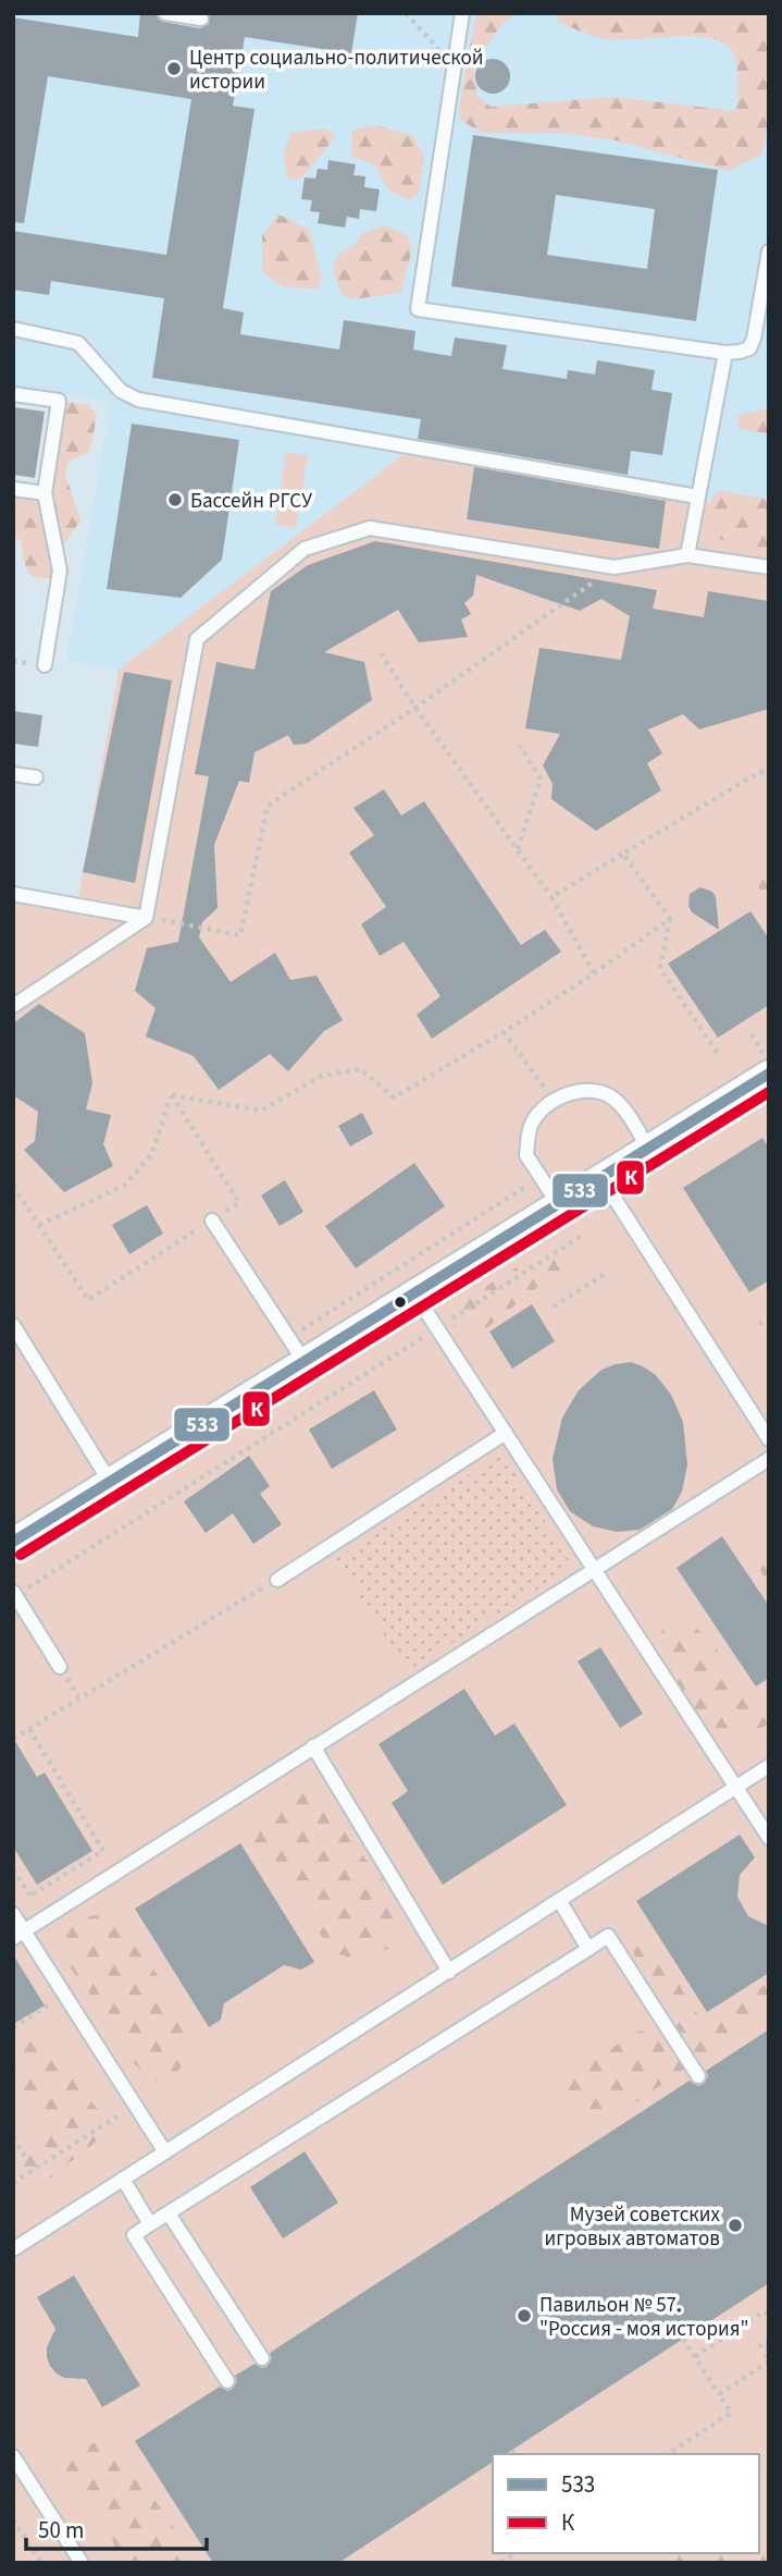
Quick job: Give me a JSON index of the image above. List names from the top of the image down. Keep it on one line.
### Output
{"places":["Центр социально-политической истории","Бассейн РГСУ","Музей советских игровых автоматов","Павильон № 57. \"Россия - моя история\""],"lines":["transit line 533","transit line К"],"legend":["533","К"],"scale_bar":"50 m"}
